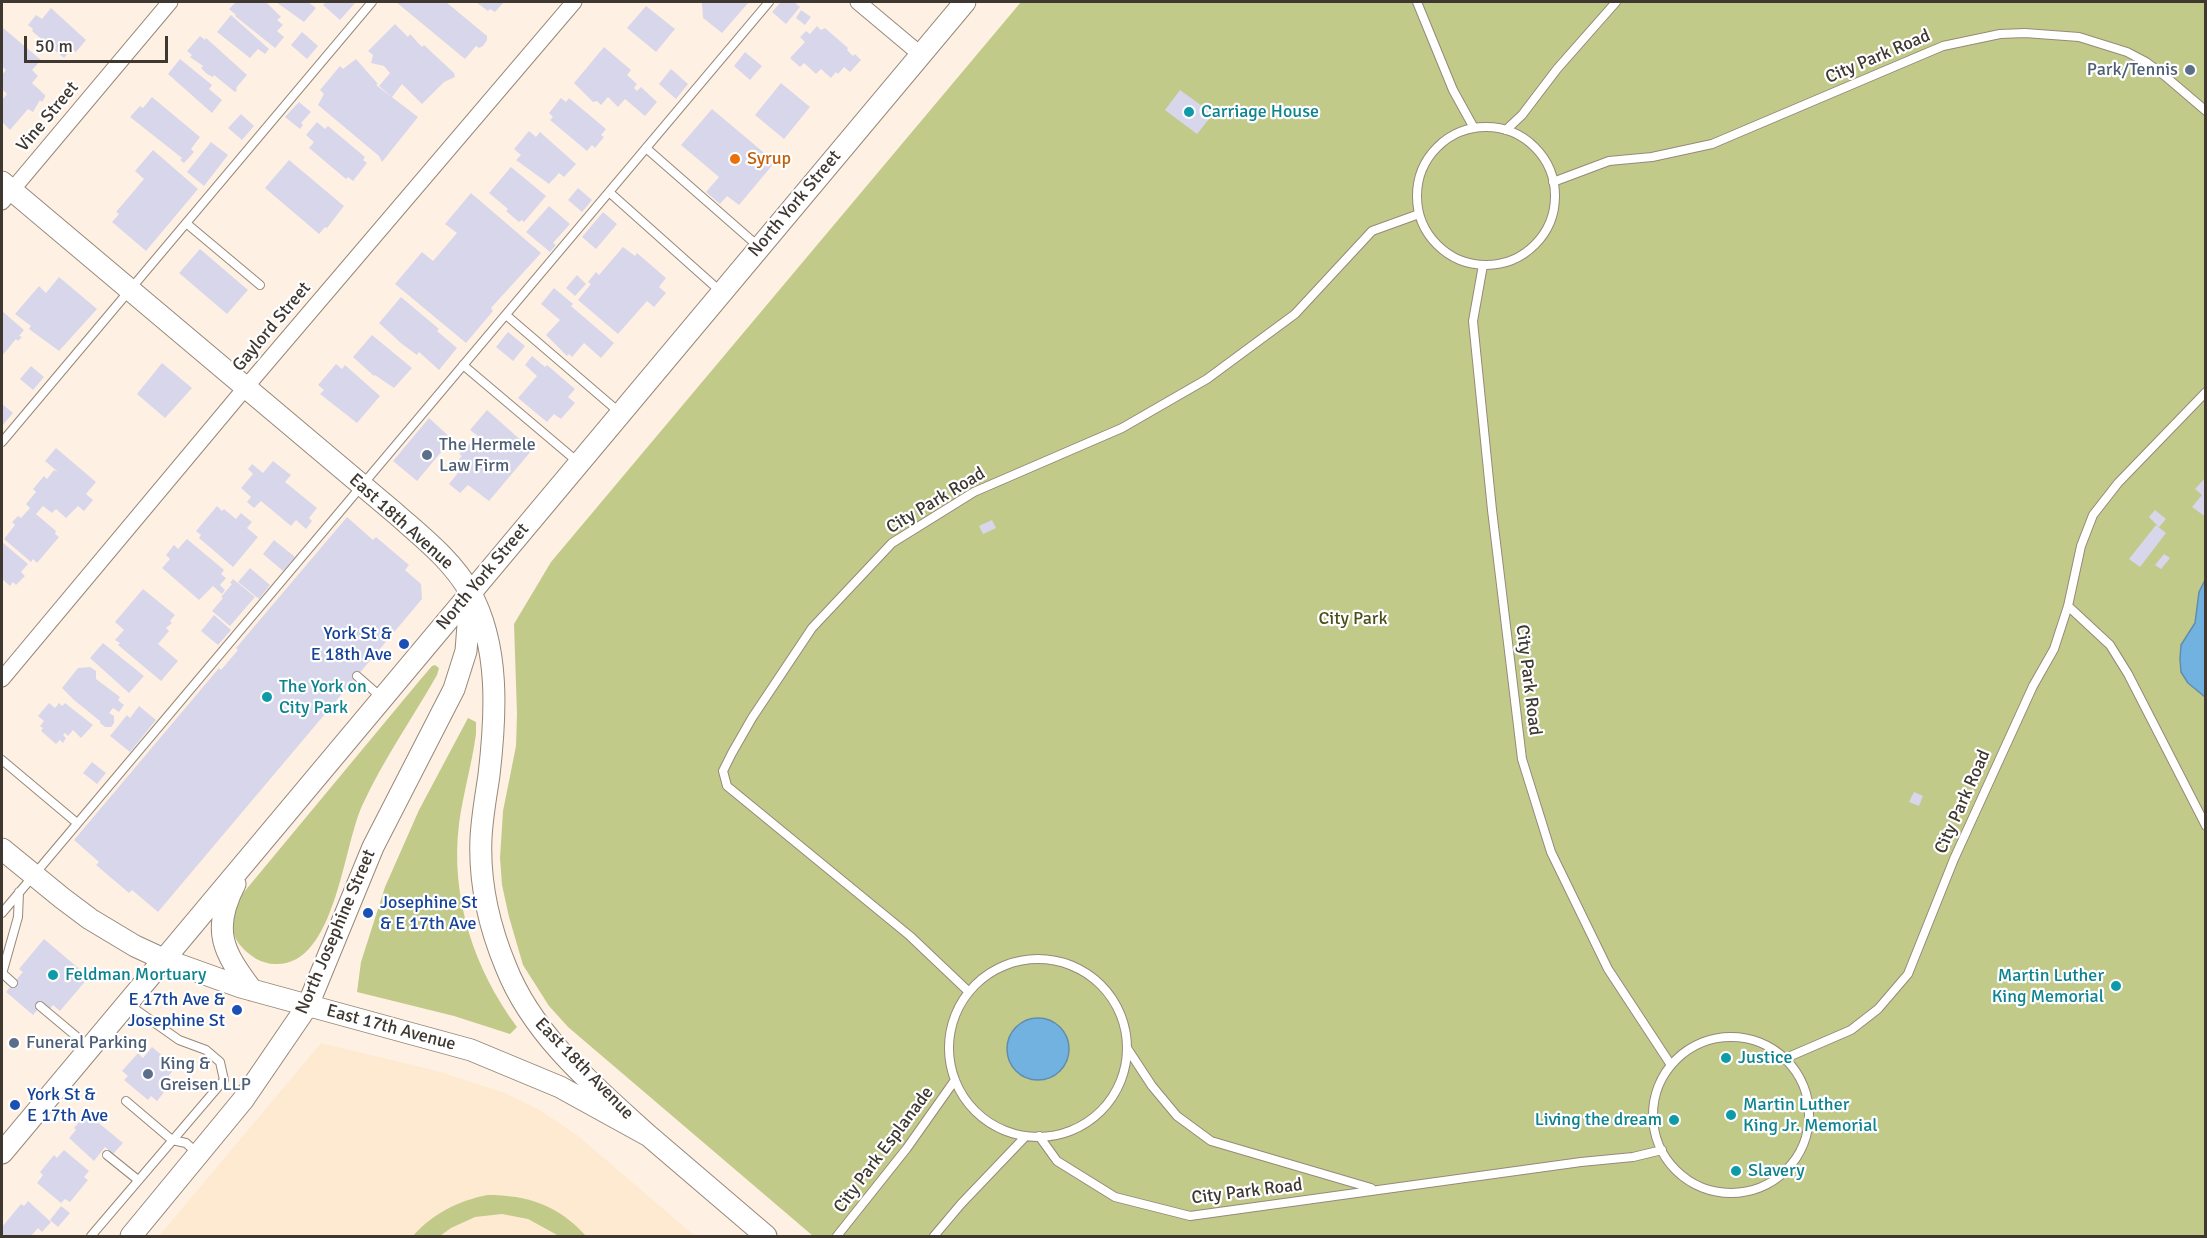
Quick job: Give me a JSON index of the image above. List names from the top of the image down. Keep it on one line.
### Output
{"streets":{"main road":["North York Street","East 18th Avenue","North Josephine Street","East 17th Avenue"],"street":["Vine Street","Gaylord Street"],"lane":["City Park Road","City Park Esplanade"]},"crossings":[["City Park Road","City Park Esplanade"],["Vine Street","East 18th Avenue"],["North York Street","East 18th Avenue"],["North York Street","North Josephine Street"],["North York Street","East 17th Avenue"],["Gaylord Street","East 18th Avenue"],["East 18th Avenue","North Josephine Street"],["East 18th Avenue","East 17th Avenue"],["North Josephine Street","East 17th Avenue"]],"parks":["City Park"],"places":["Park/Tennis","Carriage House","Syrup","The Hermele Law Firm","York St & E 18th Ave","The York on City Park","Josephine St & E 17th Ave","Feldman Mortuary","Martin Luther King Memorial","E 17th Ave & Josephine St","Funeral Parking","Justice","King & Greisen LLP","York St & E 17th Ave","Martin Luther King Jr. Memorial","Living the dream","Slavery"],"scale_bar":"50 m"}
